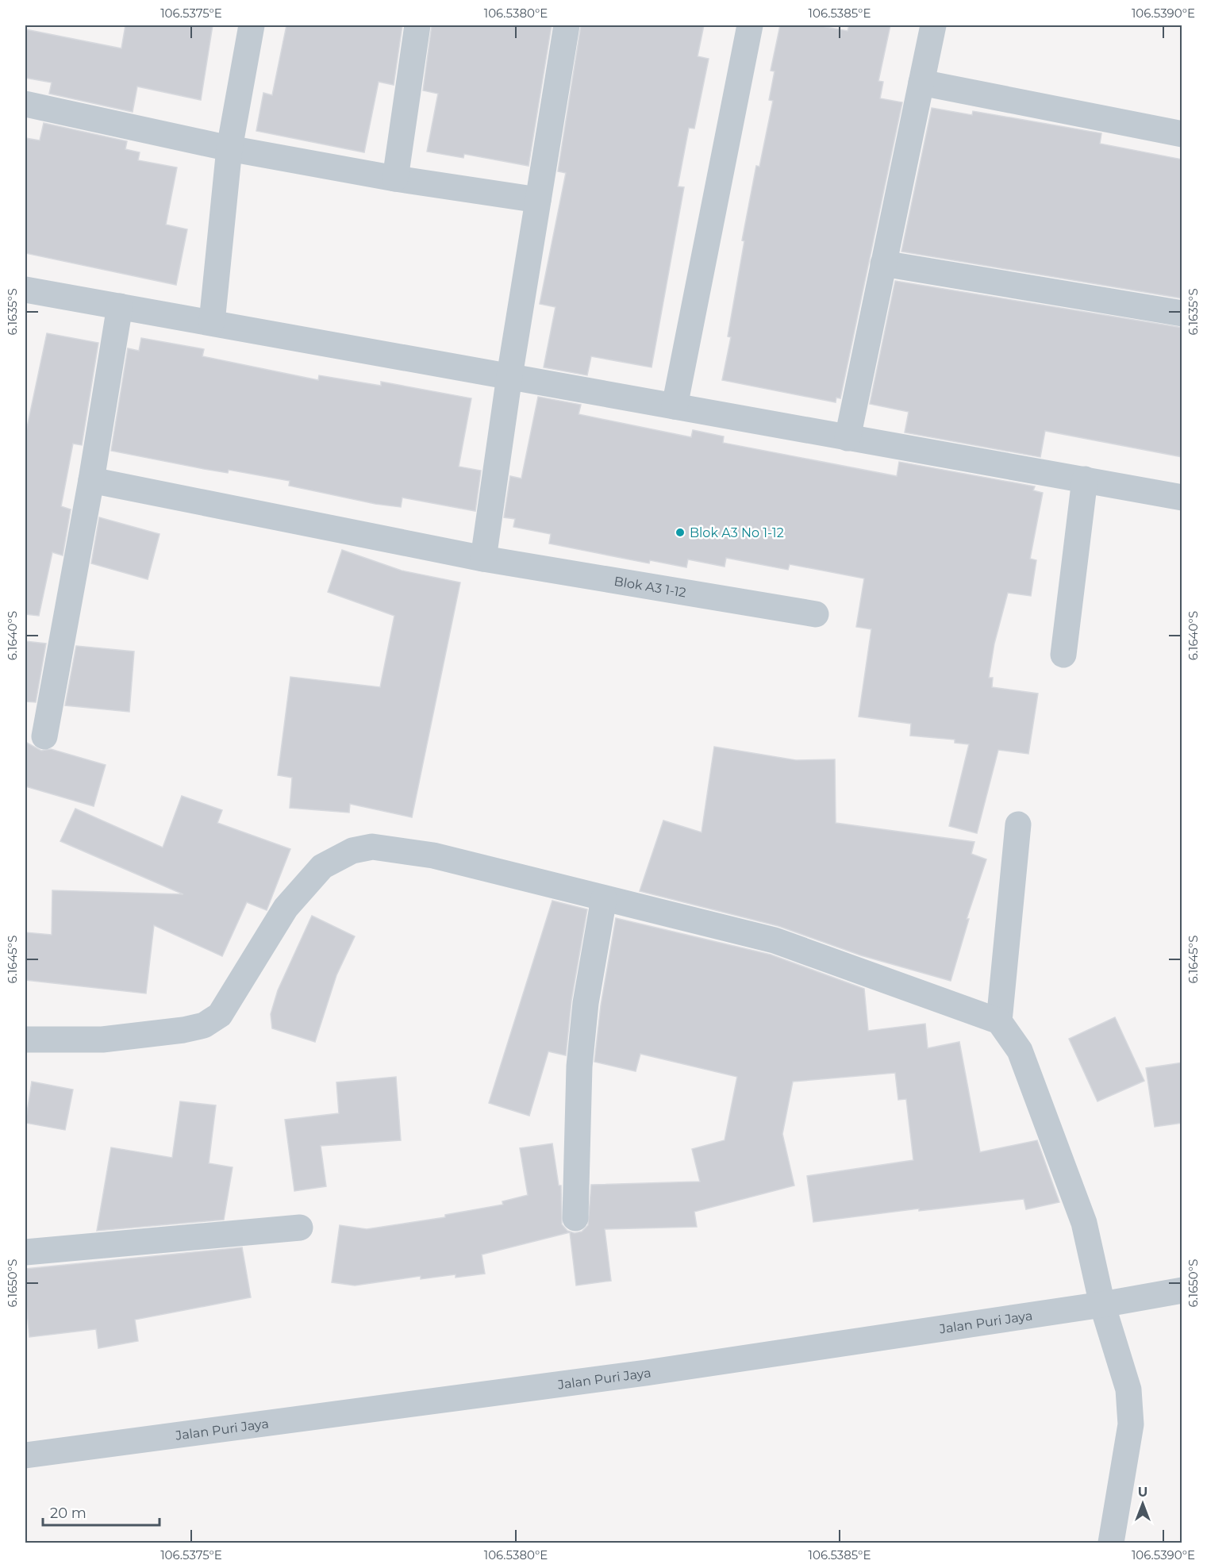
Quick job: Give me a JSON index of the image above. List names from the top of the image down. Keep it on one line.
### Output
{"streets":{"street":["Blok A3 1-12","Jalan Puri Jaya"]},"places":["Blok A3 No 1-12"],"scale_bar":"20 m","north":"top","coordinates":["106.5375°E","106.5380°E","106.5385°E","106.5390°E","6.1635°S","6.1640°S","6.1645°S","6.1650°S"]}
